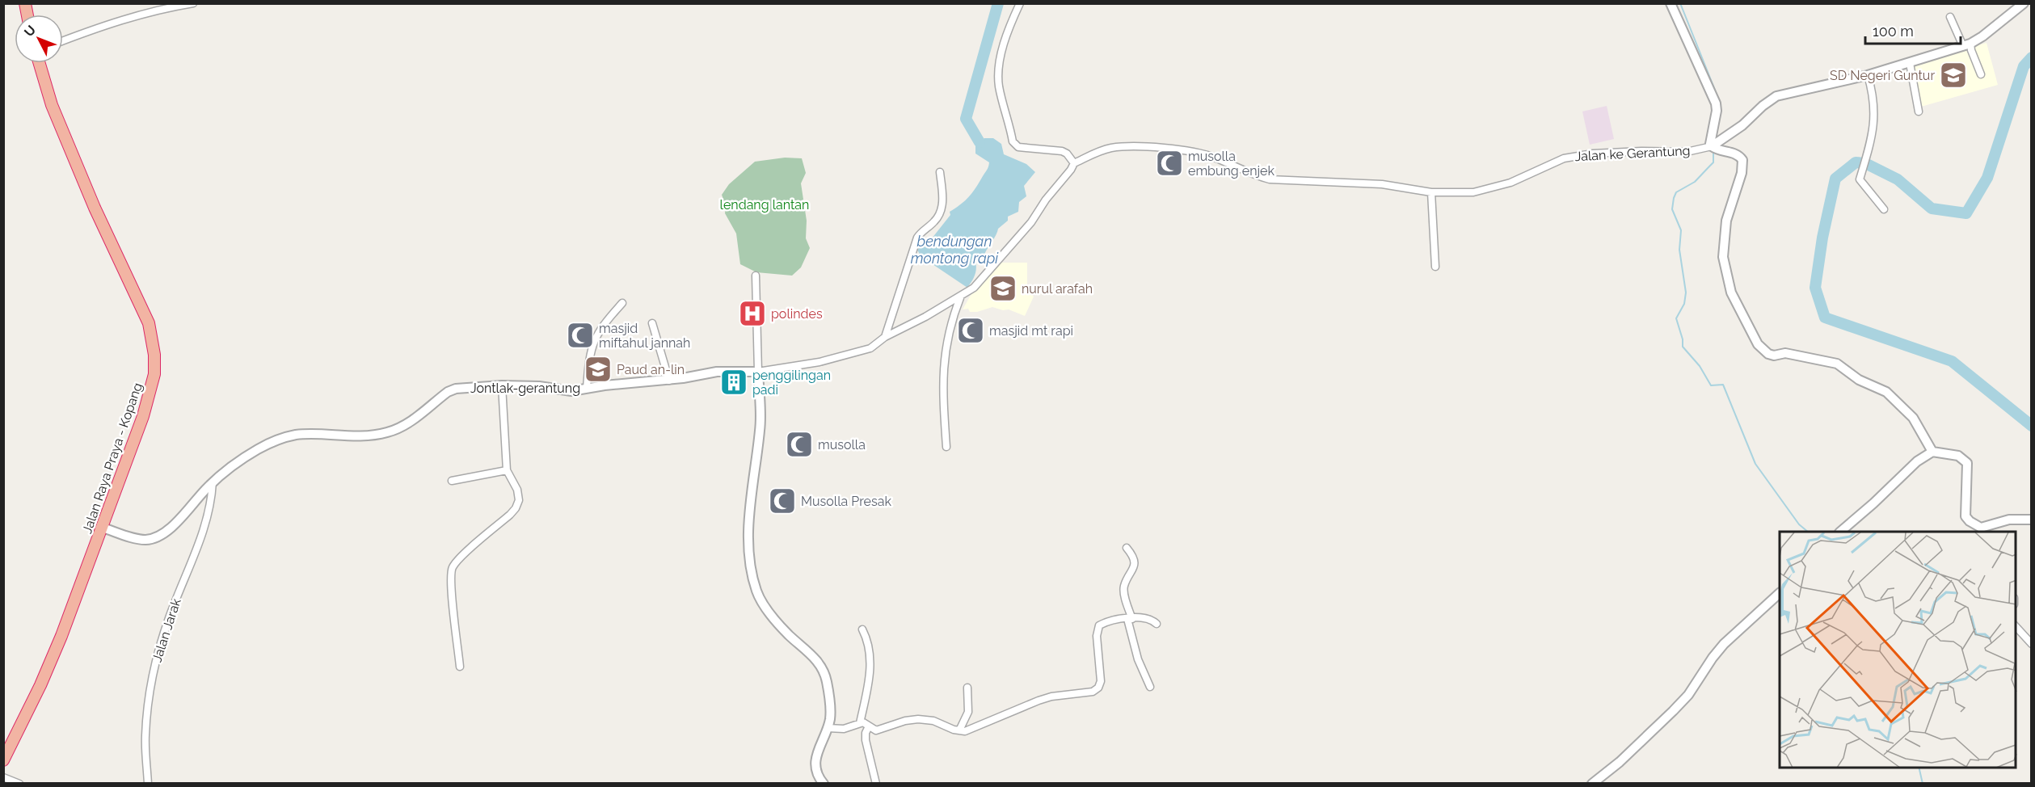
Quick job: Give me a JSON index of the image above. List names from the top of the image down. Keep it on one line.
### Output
{"streets":{"highway":["Jalan Raya Praya - Kopang"],"street":["Jalan ke Gerantung","Jontlak-gerantung","Jalan Jarak"]},"crossings":[["Jontlak-gerantung","Jalan Raya Praya - Kopang"],["Jontlak-gerantung","Jalan Jarak"]],"water":["bendungan montong rapi"],"parks":["lendang lantan"],"places":{"school or university":["SD Negeri Guntur","nurul arafah","Paud an-lin"],"mosque":["musolla embung enjek","masjid mt rapi","masjid miftahul jannah","musolla","Musolla Presak"],"hospital":["polindes"],"building":["penggilingan padi"]},"scale_bar":"100 m","north":"top left"}
